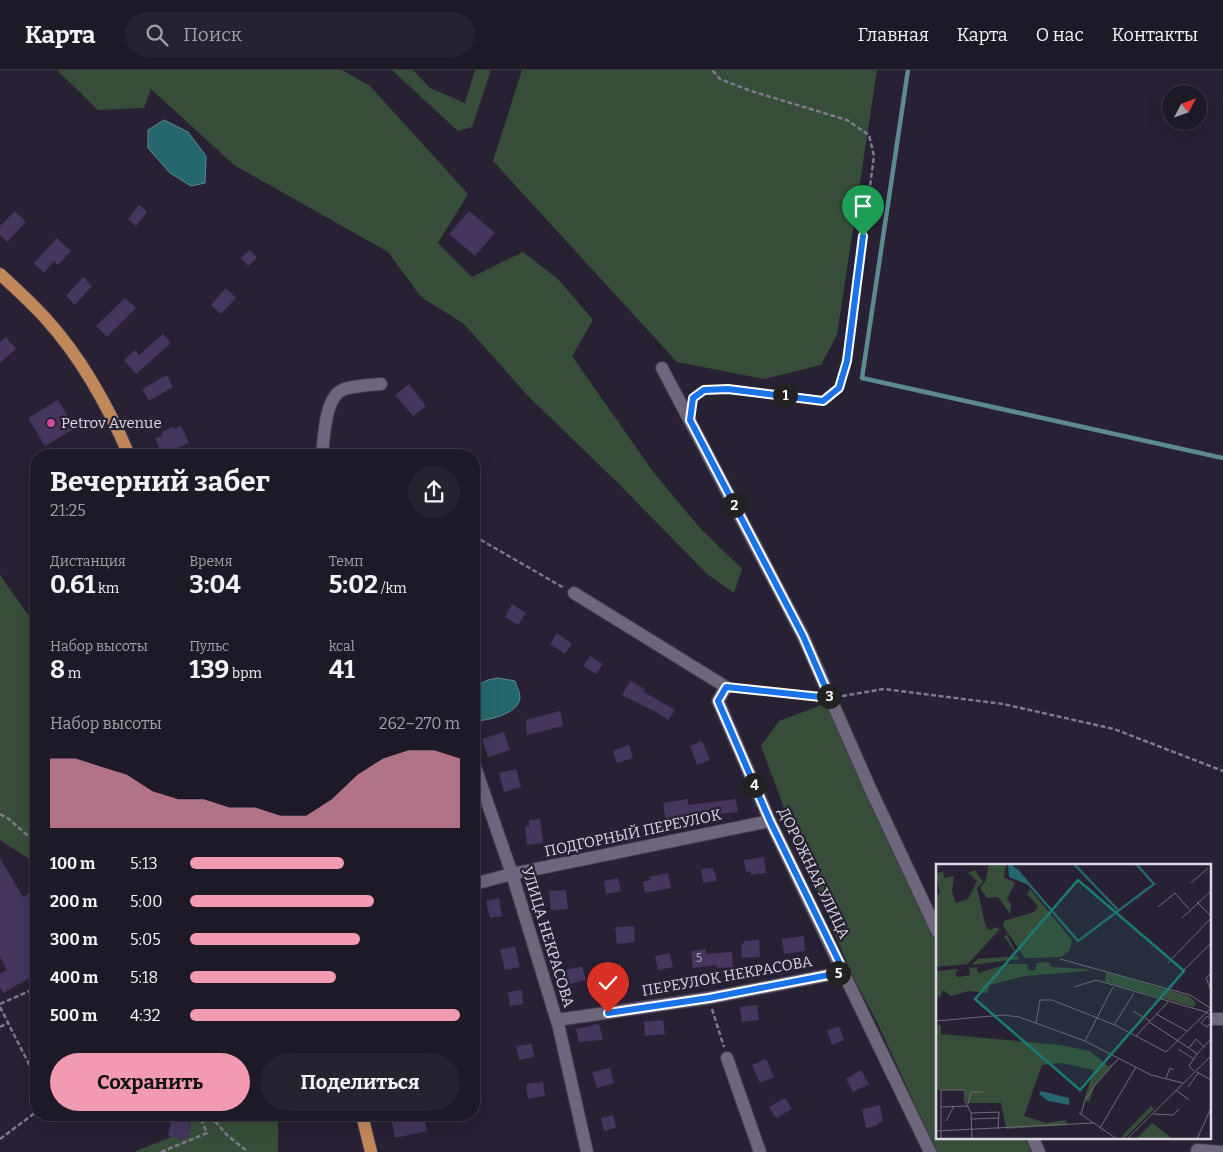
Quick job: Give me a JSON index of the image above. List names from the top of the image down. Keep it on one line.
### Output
{"streets":{"street":["ПОДГОРНЫЙ ПЕРЕУЛОК","ДОРОЖНАЯ УЛИЦА","УЛИЦА НЕКРАСОВА","ПЕРЕУЛОК НЕКРАСОВА"]},"crossings":[["ПОДГОРНЫЙ ПЕРЕУЛОК","ДОРОЖНАЯ УЛИЦА"],["ПОДГОРНЫЙ ПЕРЕУЛОК","УЛИЦА НЕКРАСОВА"],["ДОРОЖНАЯ УЛИЦА","ПЕРЕУЛОК НЕКРАСОВА"],["УЛИЦА НЕКРАСОВА","ПЕРЕУЛОК НЕКРАСОВА"]],"places":["Petrov Avenue"],"house_numbers":["5"],"north":"top right","page":{"header":"Карта","search":"Поиск","nav":["Главная","Карта","О нас","Контакты"],"pins":["1","2","3","4","5"],"heading":["Вечерний забег","21:25"],"stats":[["Дистанция","0.61 km"],["Время","3:04"],["Темп","5:02 /km"],["Набор высоты","8 m"],["Пульс","139 bpm"],["kcal","41"]],"chart":["Набор высоты","262–270 m"],"list":[{"name":"100 m","note":"5:13"},{"name":"200 m","note":"5:00"},{"name":"300 m","note":"5:05"},{"name":"400 m","note":"5:18"},{"name":"500 m","note":"4:32"}],"buttons":["Сохранить","Поделиться"]}}
